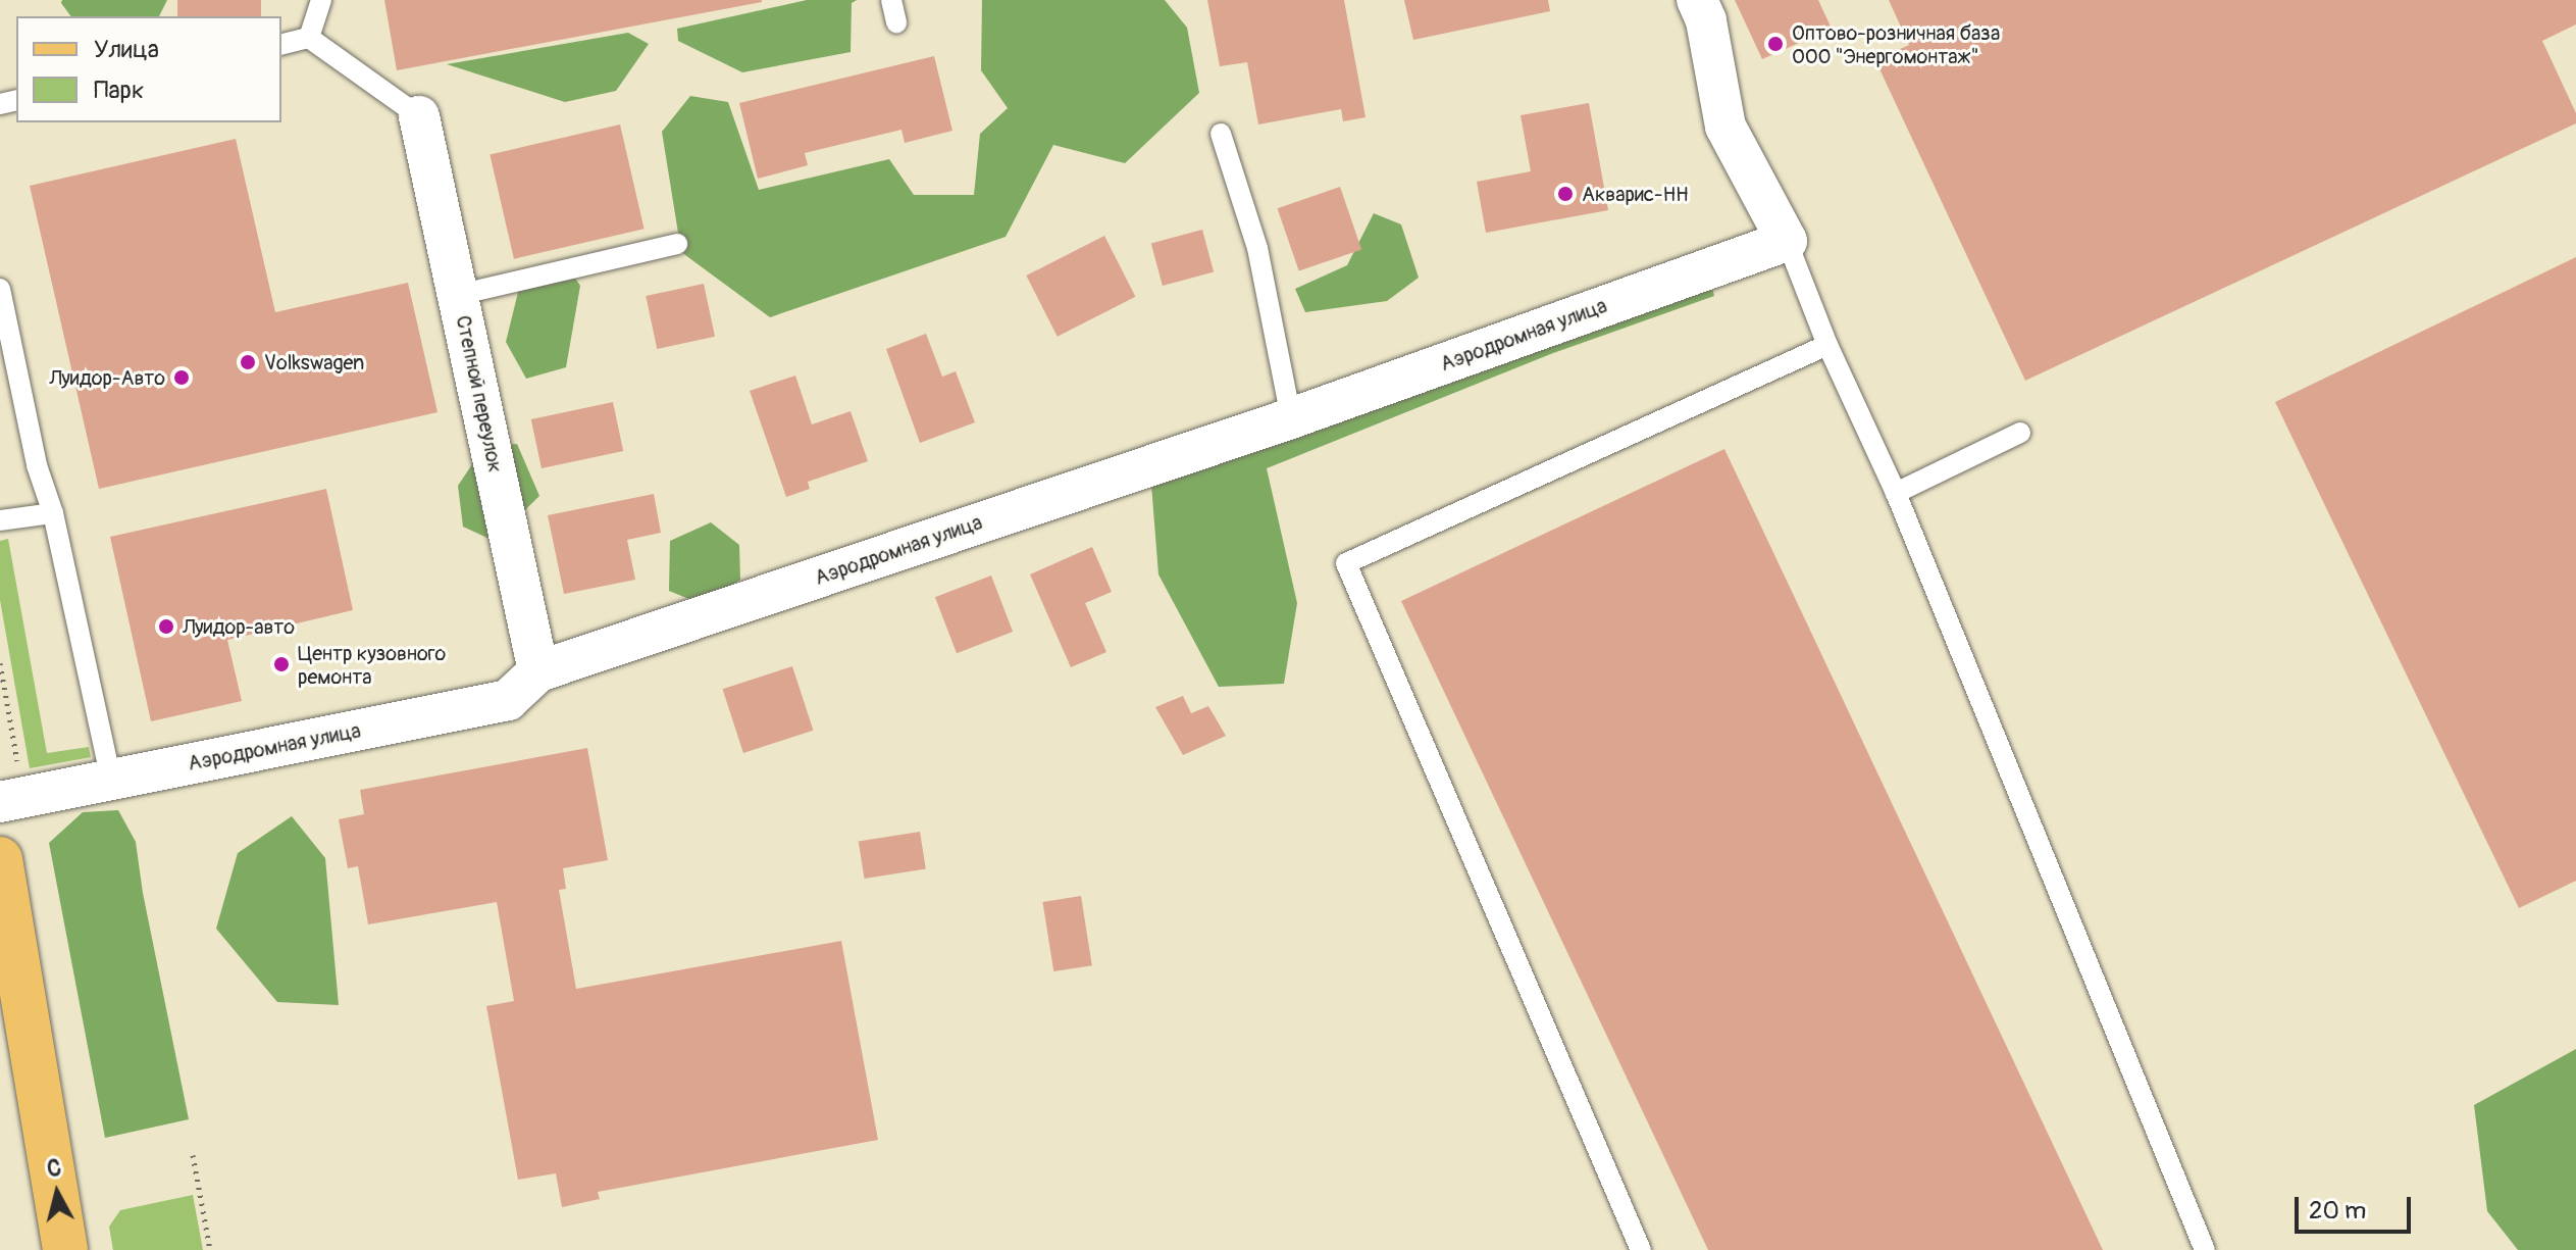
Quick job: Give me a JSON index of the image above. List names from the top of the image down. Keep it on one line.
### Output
{"streets":{"street":["Аэродромная улица","Степной переулок"]},"crossings":[["Аэродромная улица","Степной переулок"]],"places":["Оптово-розничная база ООО \"Энергомонтаж\"","Акварис-НН","Volkswagen","Луидор-Авто","Луидор-авто","Центр кузовного ремонта"],"legend":["Улица","Парк"],"scale_bar":"20 m","north":"top"}
